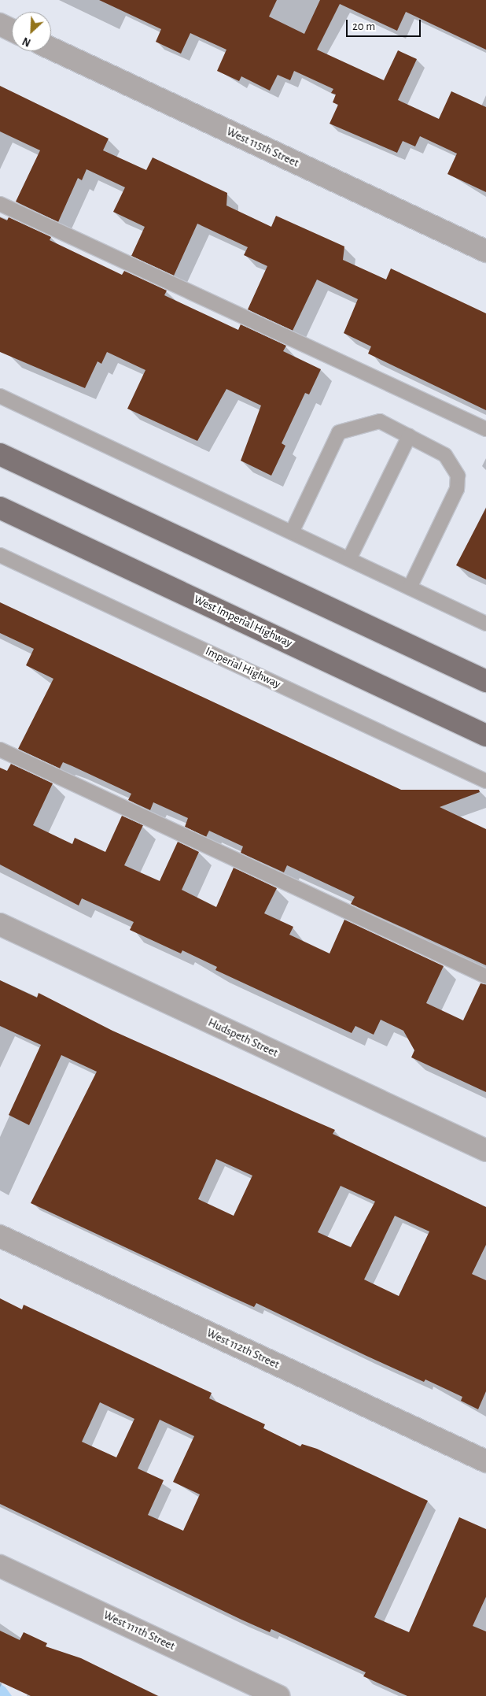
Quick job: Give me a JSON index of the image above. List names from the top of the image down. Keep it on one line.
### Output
{"streets":{"main road":["West Imperial Highway"],"street":["West 115th Street","Hudspeth Street","West 112th Street","West 111th Street"],"lane":["Imperial Highway"]},"scale_bar":"20 m","north":"bottom left"}
